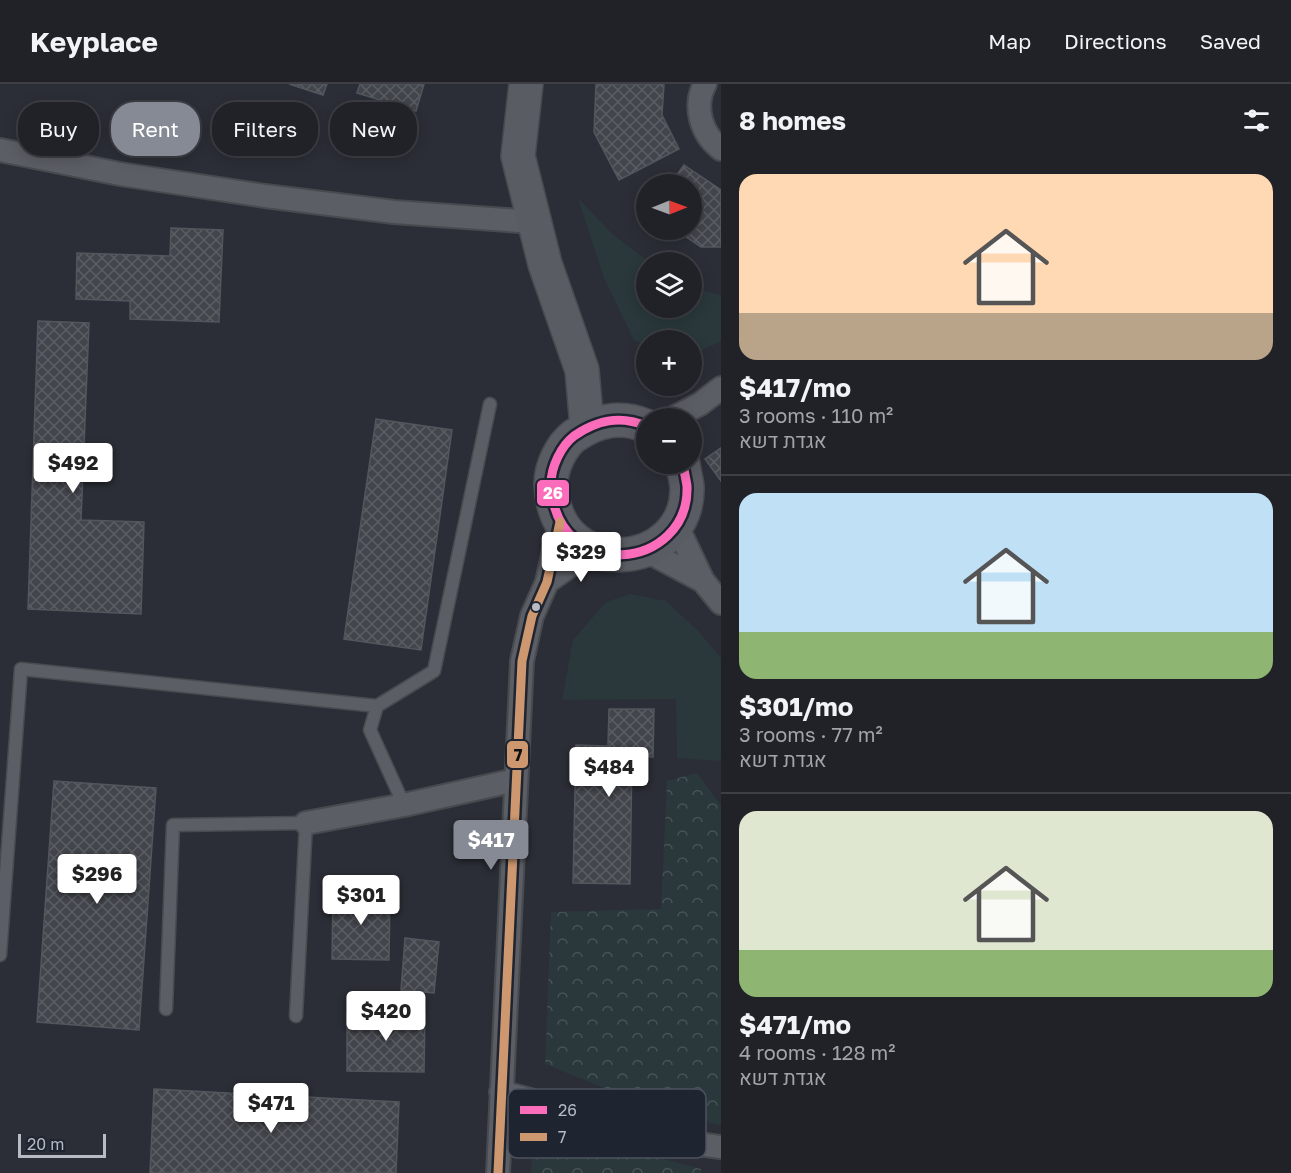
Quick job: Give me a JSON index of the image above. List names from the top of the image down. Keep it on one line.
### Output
{"lines":["transit line 26","transit line 7"],"legend":["26","7"],"scale_bar":"20 m","north":"right","page":{"header":"Keyplace","nav":["Map","Directions","Saved"],"heading":"8 homes","chip":["Buy","Rent","Filters","New"],"list":[{"name":"$417/mo","note":"3 rooms · 110 m² · אגדת דשא"},{"name":"$301/mo","note":"3 rooms · 77 m² · אגדת דשא"},{"name":"$471/mo","note":"4 rooms · 128 m² · אגדת דשא"}],"map_buttons":["+","−"],"price":["$492","$329","$484","$417","$296","$301","$420","$471"],"scale":"20 m"}}
